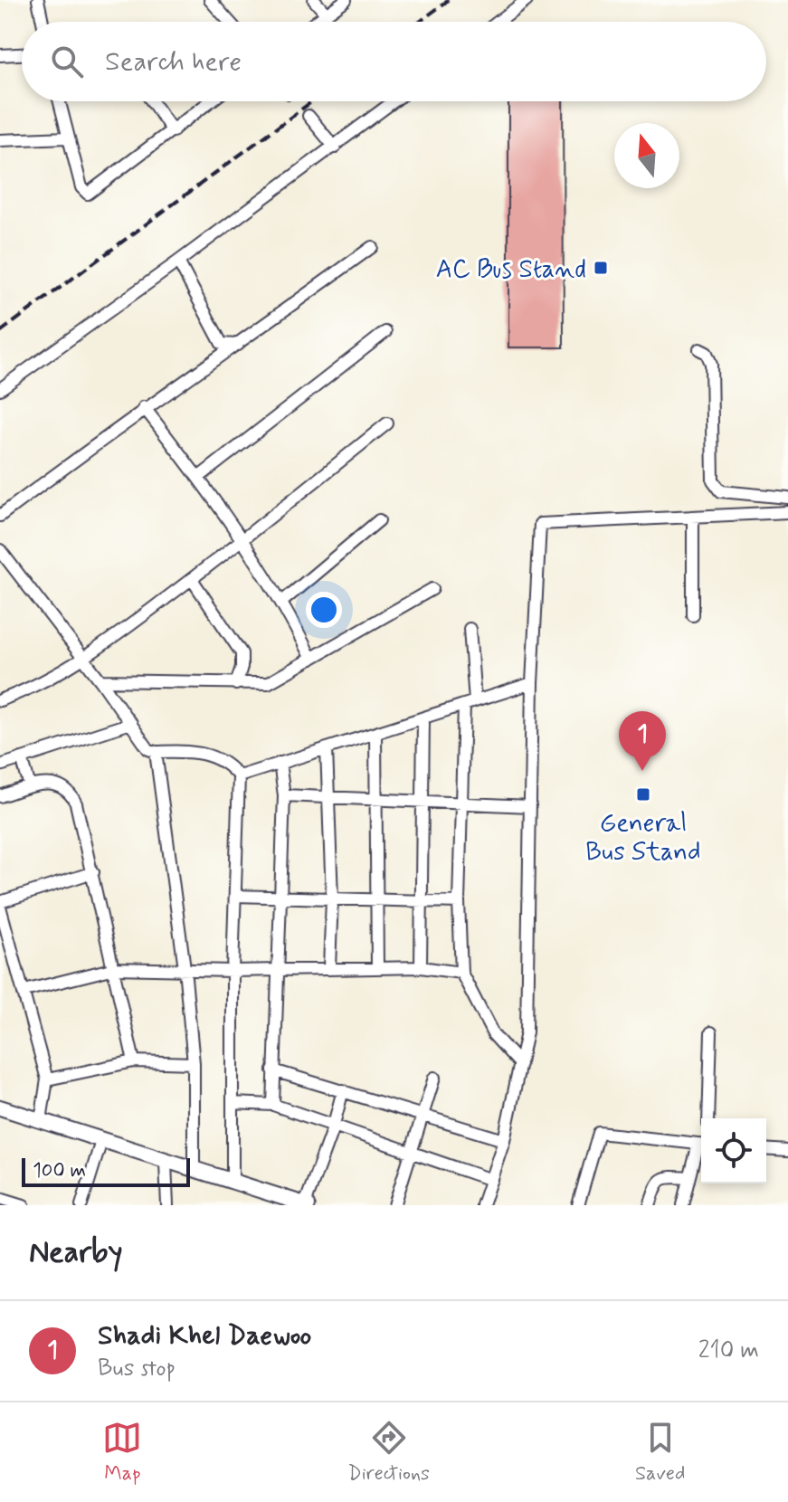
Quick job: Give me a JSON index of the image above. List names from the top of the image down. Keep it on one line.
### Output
{"places":{"transit":["AC Bus Stand","General Bus Stand"]},"scale_bar":"100 m","north":"top","page":{"search":"Search here","pins":"1","scale":"100 m","heading":"Nearby","list":[{"mark":"1","name":"Shadi Khel Daewoo","note":"Bus stop","value":"210 m"}],"nav":["Map","Directions","Saved"]}}
